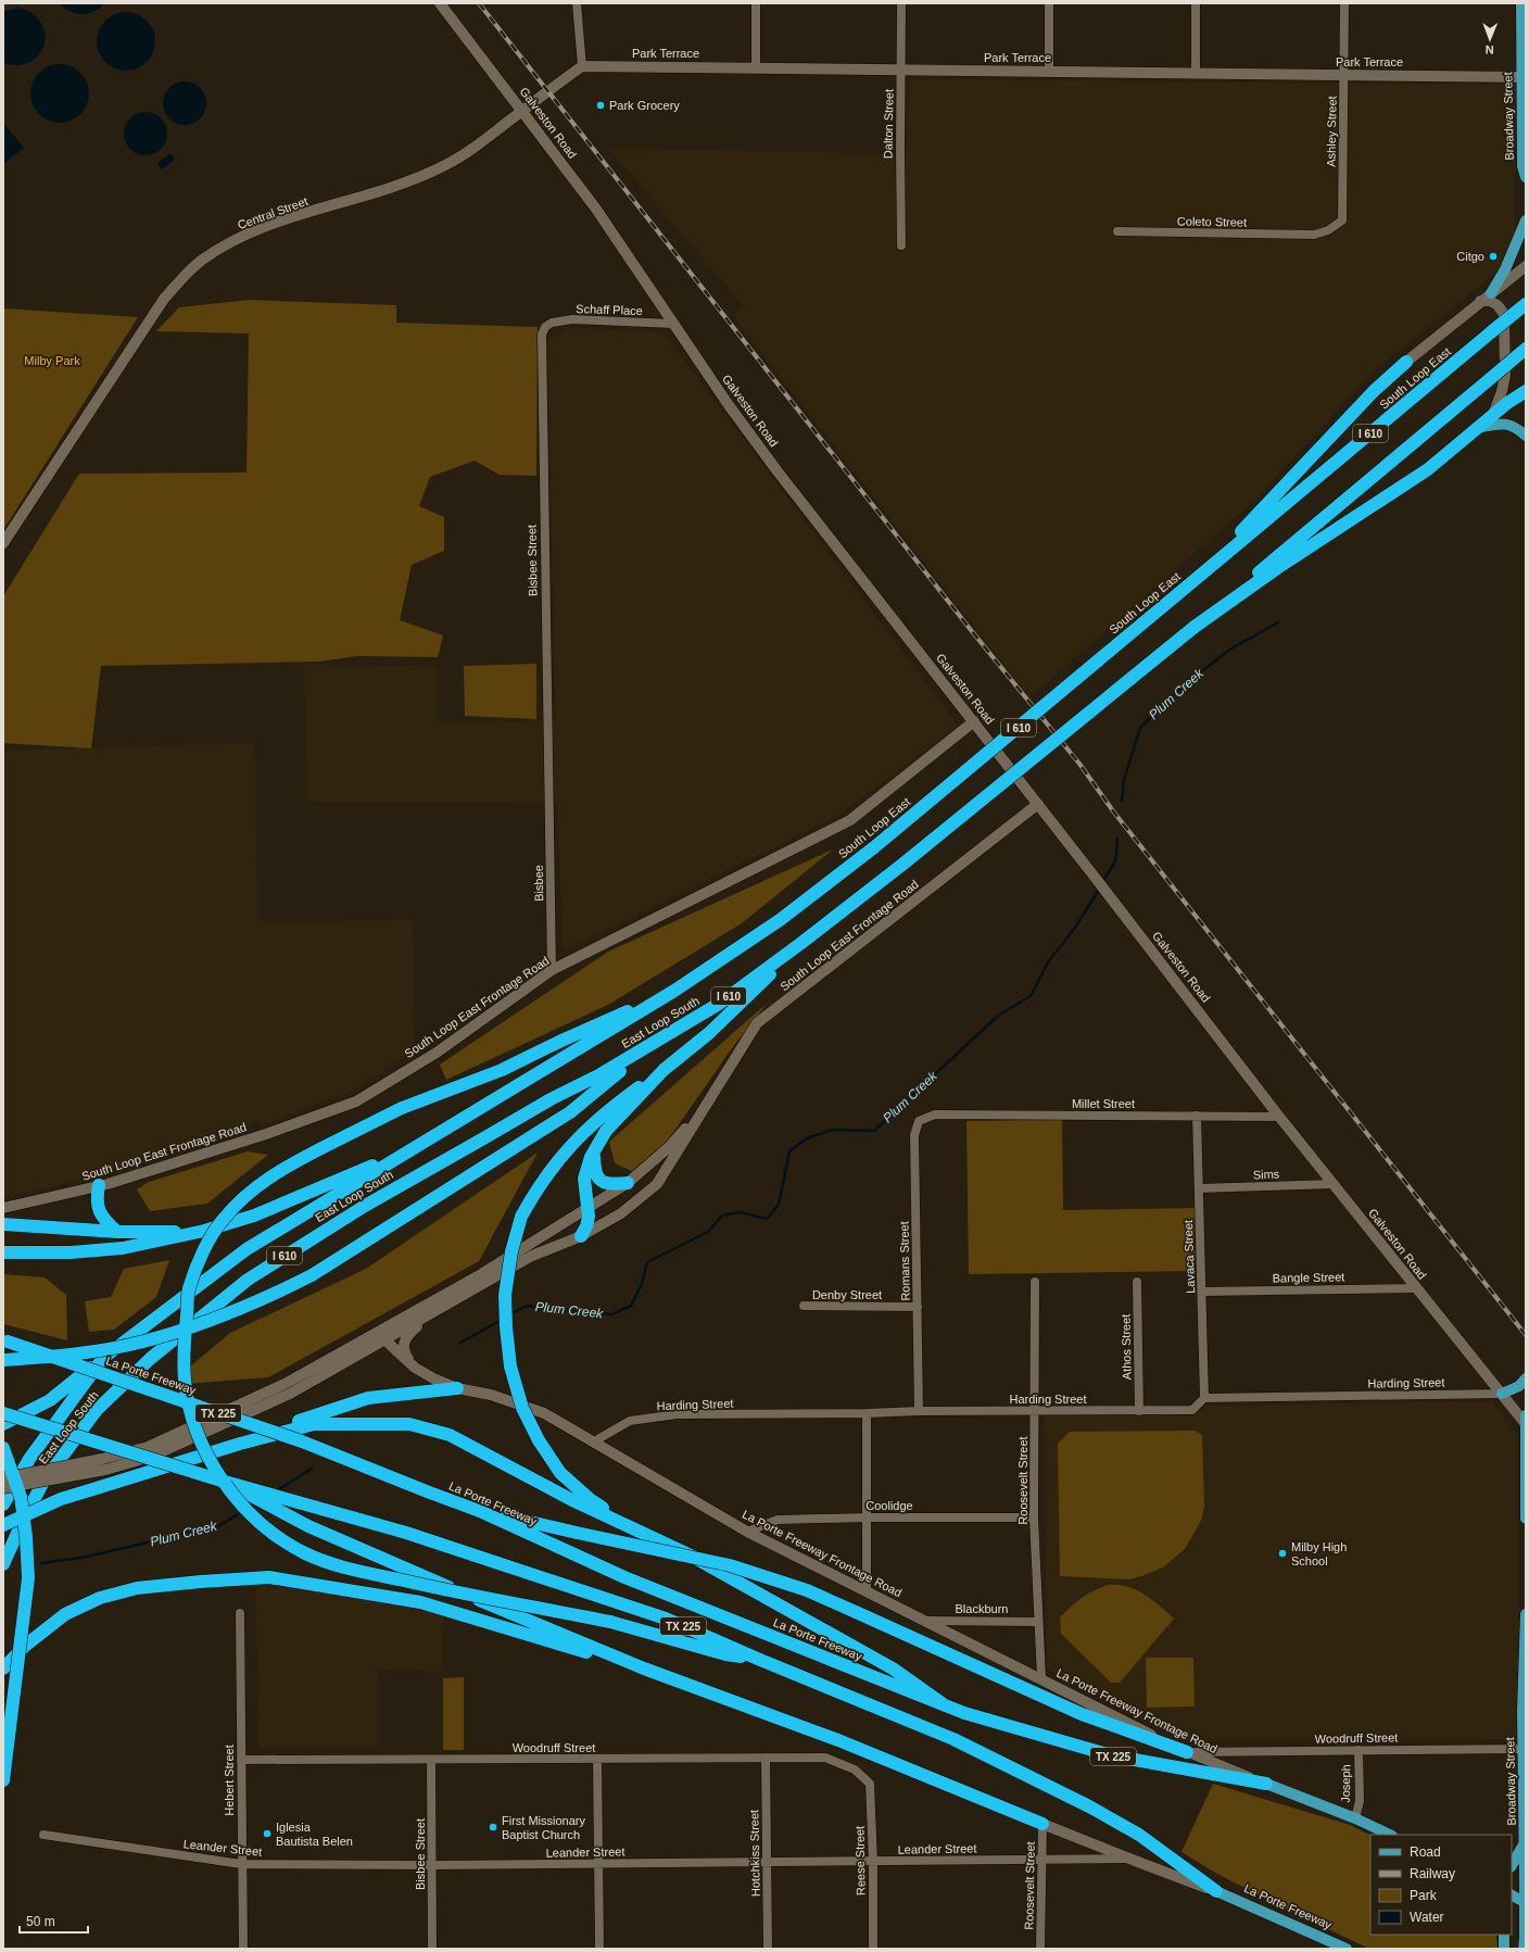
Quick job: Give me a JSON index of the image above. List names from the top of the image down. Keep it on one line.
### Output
{"streets":{"highway":["South Loop East","I 610","East Loop South","La Porte Freeway","TX 225"],"main road":["Park Terrace","Broadway Street","Galveston Road","Central Street","South Loop East Frontage Road","La Porte Freeway Frontage Road"],"street":["Dalton Street","Ashley Street","Coleto Street","Schaff Place","Bisbee Street","Bisbee","Millet Street","Sims","Lavaca Street","Romans Street","Bangle Street","Denby Street","Athos Street","Harding Street","Roosevelt Street","Coolidge","Blackburn","Woodruff Street","Hebert Street","Joseph","Leander Street","Hotchkiss Street","Reese Street"]},"crossings":[["Park Terrace","Broadway Street"],["Park Terrace","Dalton Street"],["Park Terrace","Ashley Street"],["Broadway Street","Woodruff Street"],["Galveston Road","Central Street"],["Galveston Road","Schaff Place"],["Galveston Road","South Loop East Frontage Road"],["Galveston Road","Millet Street"],["Galveston Road","Sims"],["Galveston Road","Bangle Street"],["Galveston Road","Harding Street"],["Ashley Street","Coleto Street"],["Schaff Place","Bisbee Street"],["South Loop East","East Loop South"],["I 610","East Loop South"],["Bisbee Street","Bisbee"],["Bisbee Street","Woodruff Street"],["Bisbee Street","Leander Street"],["Bisbee","South Loop East Frontage Road"],["South Loop East Frontage Road","La Porte Freeway Frontage Road"],["Millet Street","Lavaca Street"],["Millet Street","Romans Street"],["Sims","Lavaca Street"],["Lavaca Street","Bangle Street"],["Lavaca Street","Harding Street"],["Romans Street","Denby Street"],["Romans Street","Harding Street"],["Athos Street","Harding Street"],["La Porte Freeway","TX 225"],["La Porte Freeway","La Porte Freeway Frontage Road"],["Harding Street","Roosevelt Street"],["Harding Street","La Porte Freeway Frontage Road"],["Roosevelt Street","Coolidge"],["Roosevelt Street","La Porte Freeway Frontage Road"],["Roosevelt Street","Blackburn"],["Roosevelt Street","Leander Street"],["Coolidge","La Porte Freeway Frontage Road"],["La Porte Freeway Frontage Road","Blackburn"],["La Porte Freeway Frontage Road","Woodruff Street"],["Woodruff Street","Hebert Street"],["Woodruff Street","Joseph"],["Woodruff Street","Hotchkiss Street"],["Woodruff Street","Reese Street"],["Hebert Street","Leander Street"],["Leander Street","Hotchkiss Street"],["Leander Street","Reese Street"]],"water":["Plum Creek"],"parks":["Milby Park"],"places":["Park Grocery","Citgo","Milby High School","First Missionary Baptist Church","Iglesia Bautista Belen"],"legend":["Road","Railway","Park","Water"],"scale_bar":"50 m","north":"bottom"}
